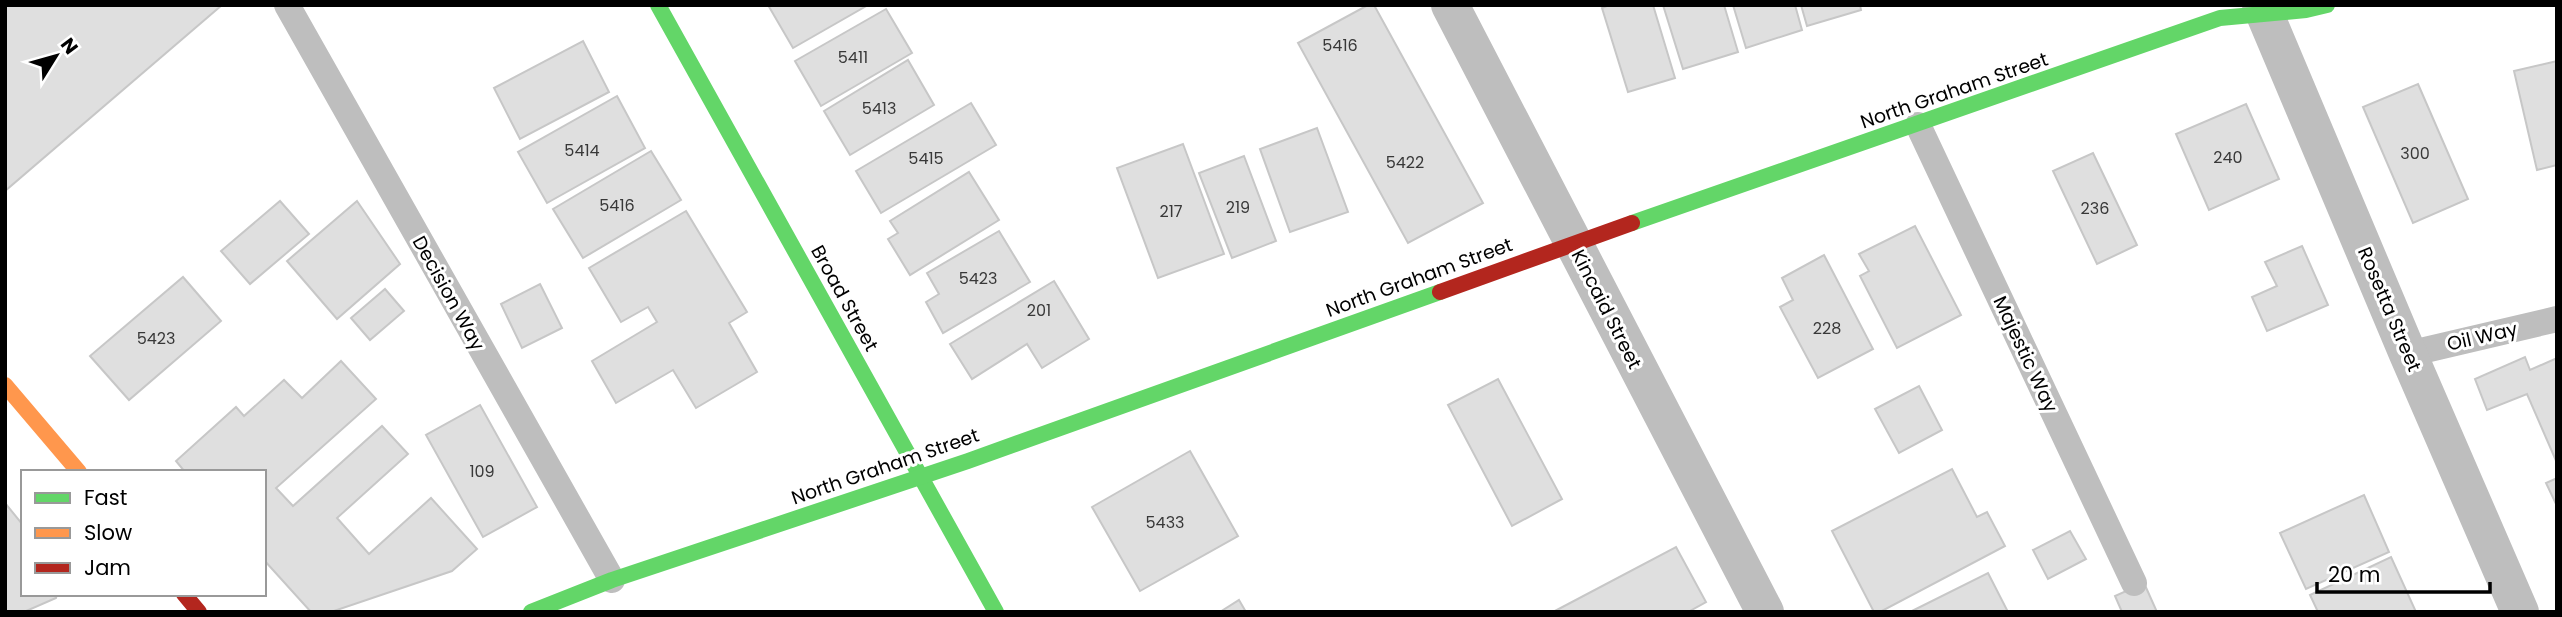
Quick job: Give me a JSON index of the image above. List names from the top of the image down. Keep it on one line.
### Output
{"streets":{"street":["North Graham Street","Broad Street","Kincaid Street","Rosetta Street"],"lane":["Decision Way","Oil Way","Majestic Way"]},"crossings":[["North Graham Street","Decision Way"],["North Graham Street","Broad Street"],["North Graham Street","Kincaid Street"],["North Graham Street","Rosetta Street"],["North Graham Street","Majestic Way"],["Rosetta Street","Oil Way"]],"house_numbers":["5416","5411","5413","5414","300","240","5415","5422","5416","219","236","217","5423","201","228","5423","109","5433"],"legend":["Fast","Slow","Jam"],"scale_bar":"20 m","north":"top right"}
